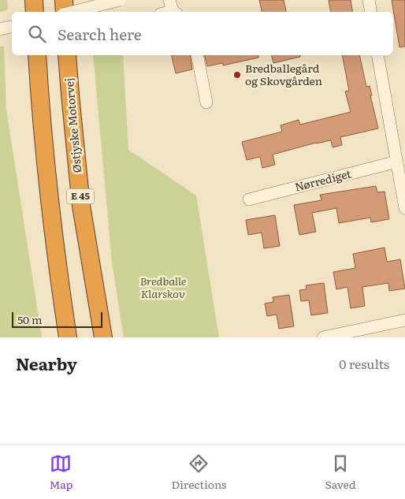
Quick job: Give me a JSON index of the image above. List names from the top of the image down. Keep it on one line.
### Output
{"streets":{"highway":["Østjyske Motorvej","E 45"],"street":["Nørrediget"]},"parks":["Bredballe Klarskov"],"places":["Bredballegård og Skovgården"],"scale_bar":"50 m","page":{"search":"Search here","scale":"50 m","heading":["Nearby","0 results"],"nav":["Map","Directions","Saved"]}}
